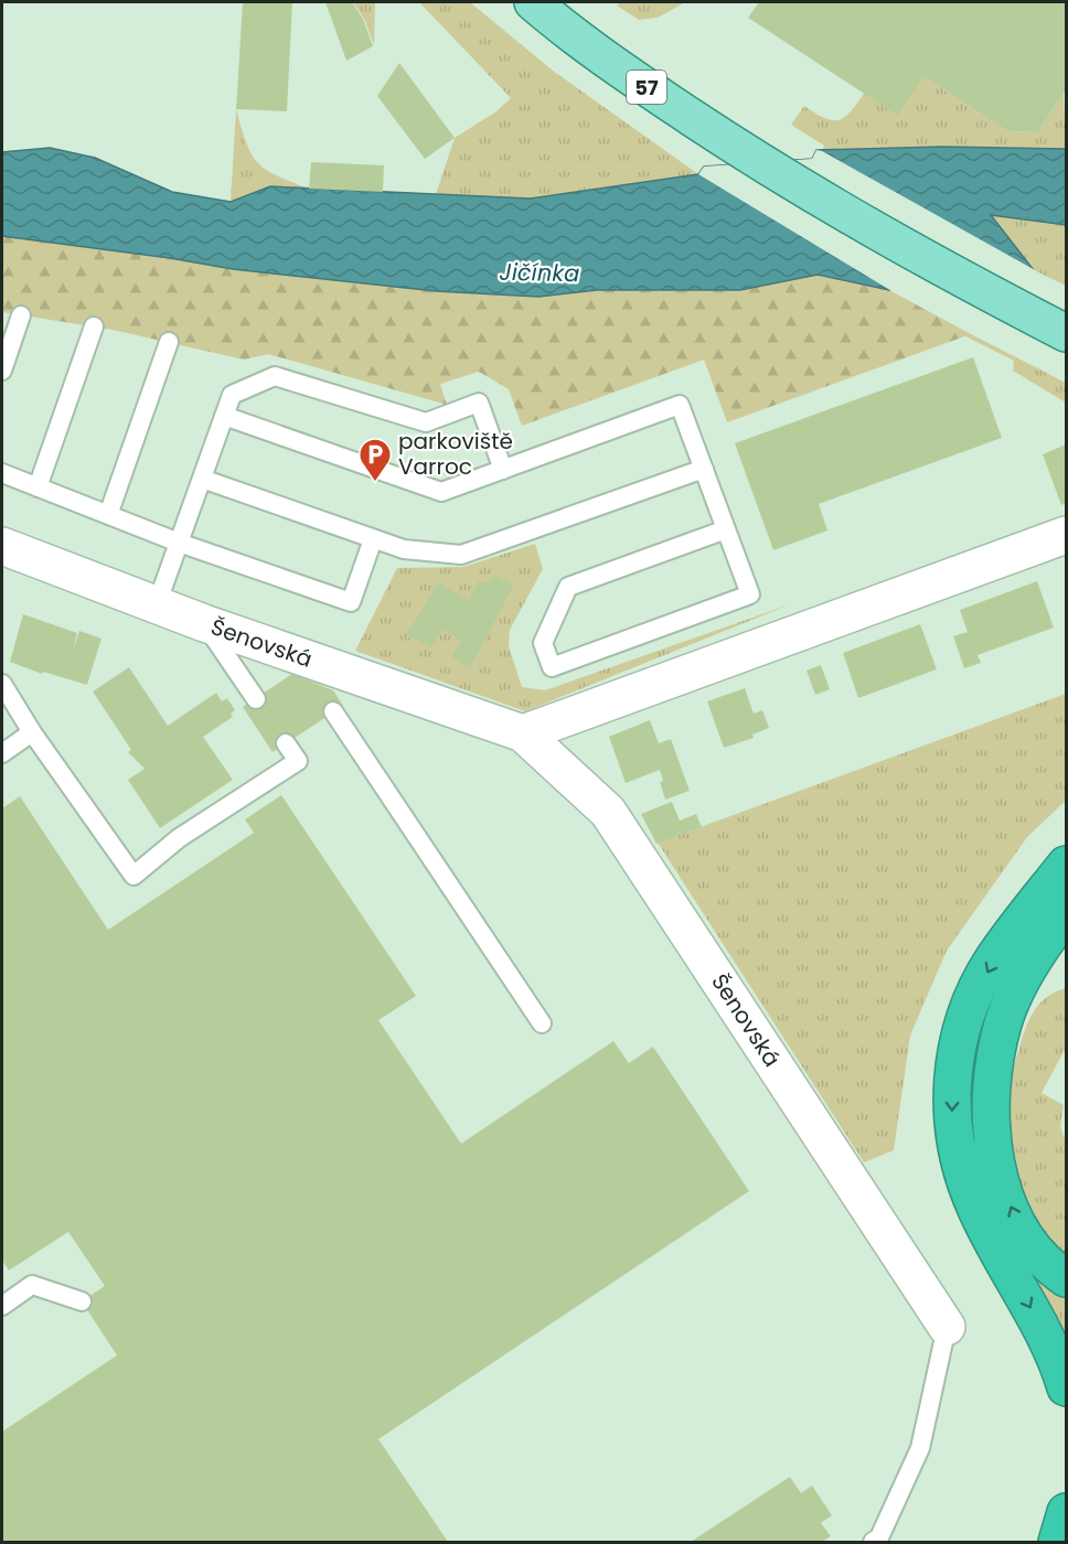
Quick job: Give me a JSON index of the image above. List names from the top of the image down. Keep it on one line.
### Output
{"streets":{"main road":["57"],"street":["Šenovská"]},"water":["Jičínka"],"places":{"parking":["parkoviště Varroc"]}}
